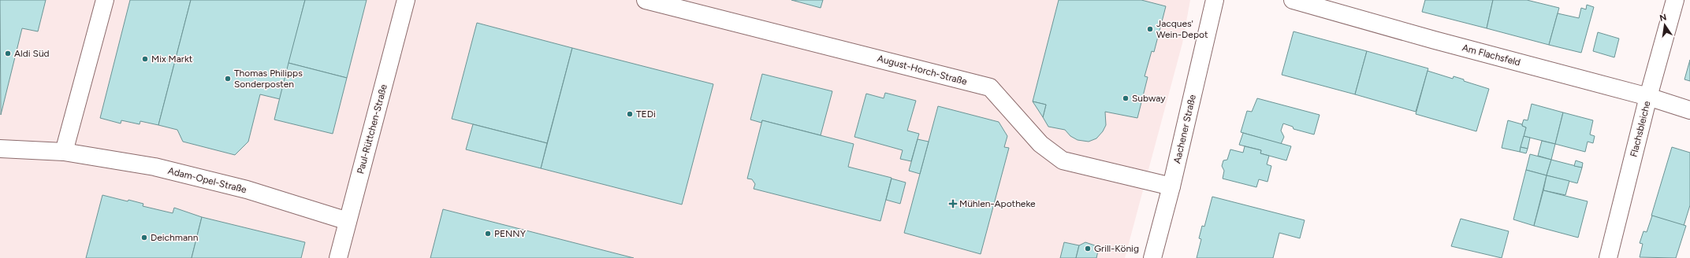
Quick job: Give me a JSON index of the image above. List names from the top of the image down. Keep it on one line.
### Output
{"streets":{"street":["Am Flachsfeld","August-Horch-Straße","Paul-Rüttchen-Straße","Aachener Straße","Flachsbleiche","Adam-Opel-Straße"]},"crossings":[["Am Flachsfeld","Flachsbleiche"],["August-Horch-Straße","Aachener Straße"],["Paul-Rüttchen-Straße","Adam-Opel-Straße"]],"places":{"other":["Jacques' Wein-Depot","Aldi Süd","Mix Markt","Thomas Philipps Sonderposten","Subway","TEDi","PENNY","Deichmann","Grill-König"],"health":["Mühlen-Apotheke"]},"north":"top"}
